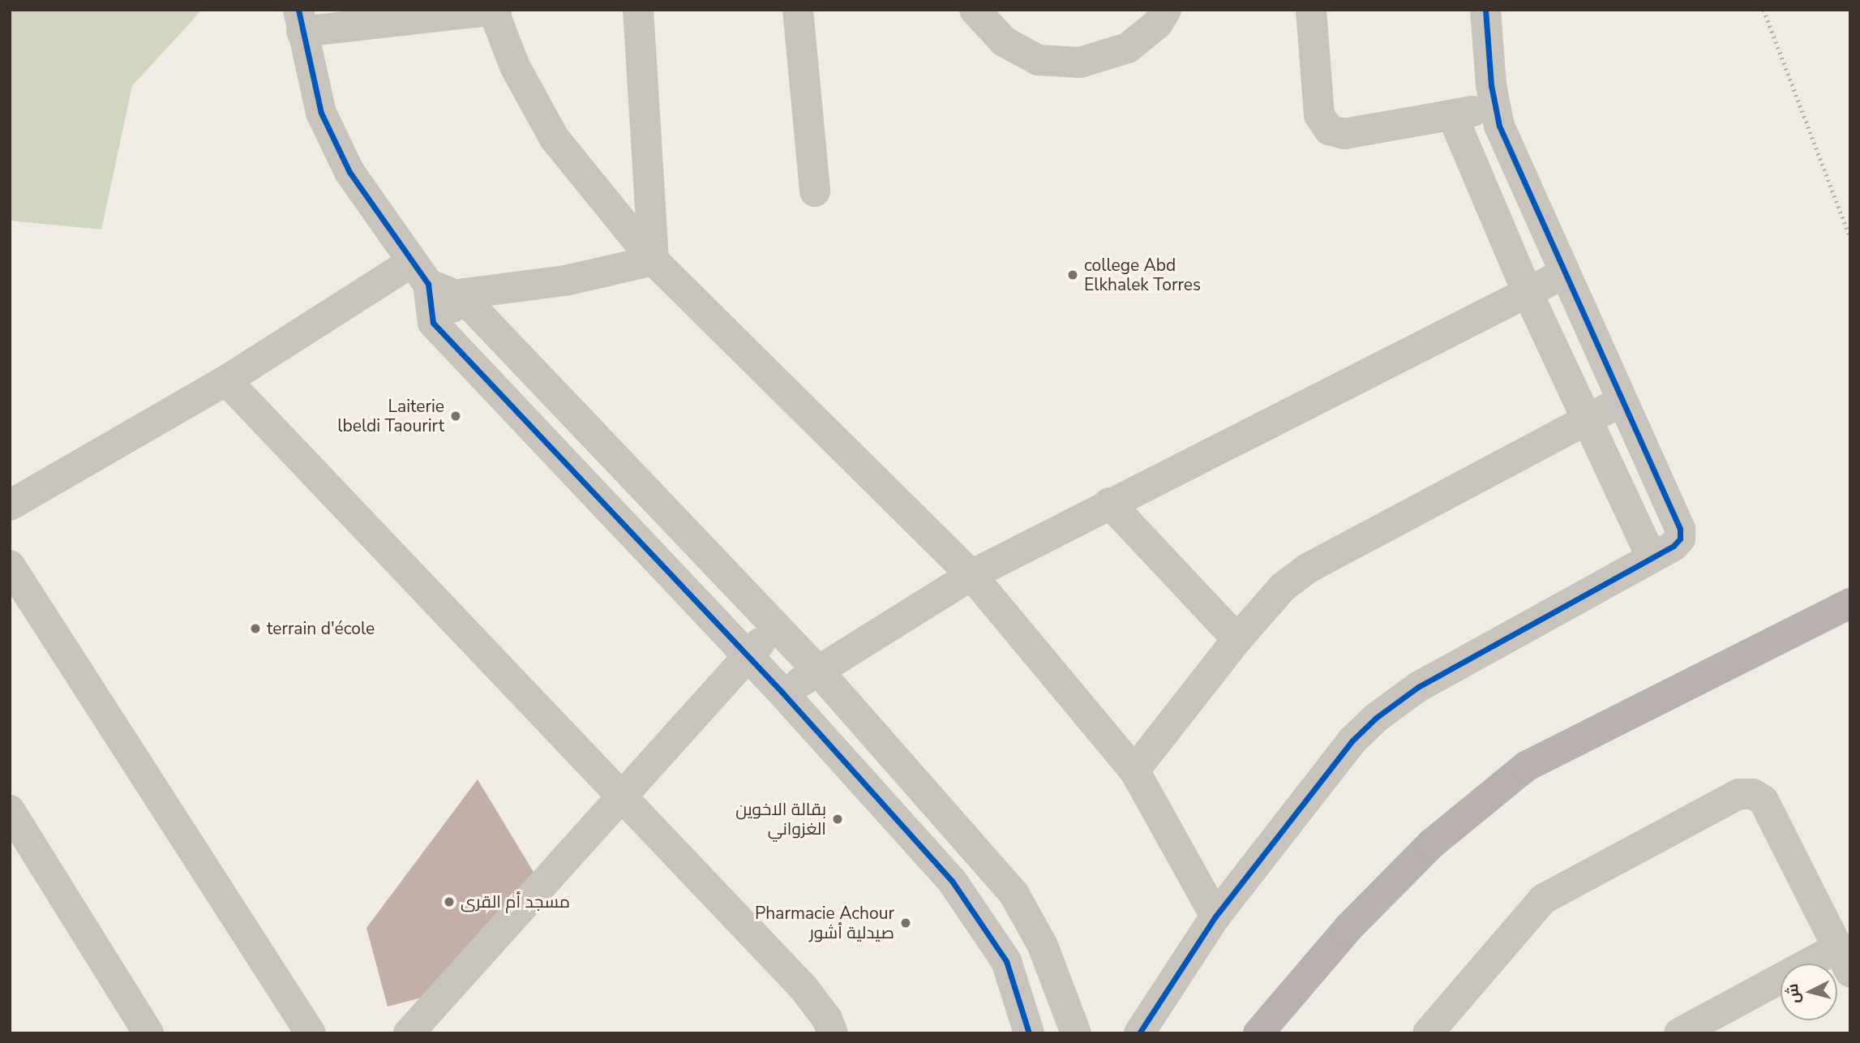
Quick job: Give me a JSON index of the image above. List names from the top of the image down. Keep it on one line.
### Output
{"places":["college Abd Elkhalek Torres","Laiterie lbeldi Taourirt","terrain d'école","بقالة الاخوين الغزواني","مسجد أم القرى","Pharmacie Achour صيدلية أشور"],"north":"left"}
